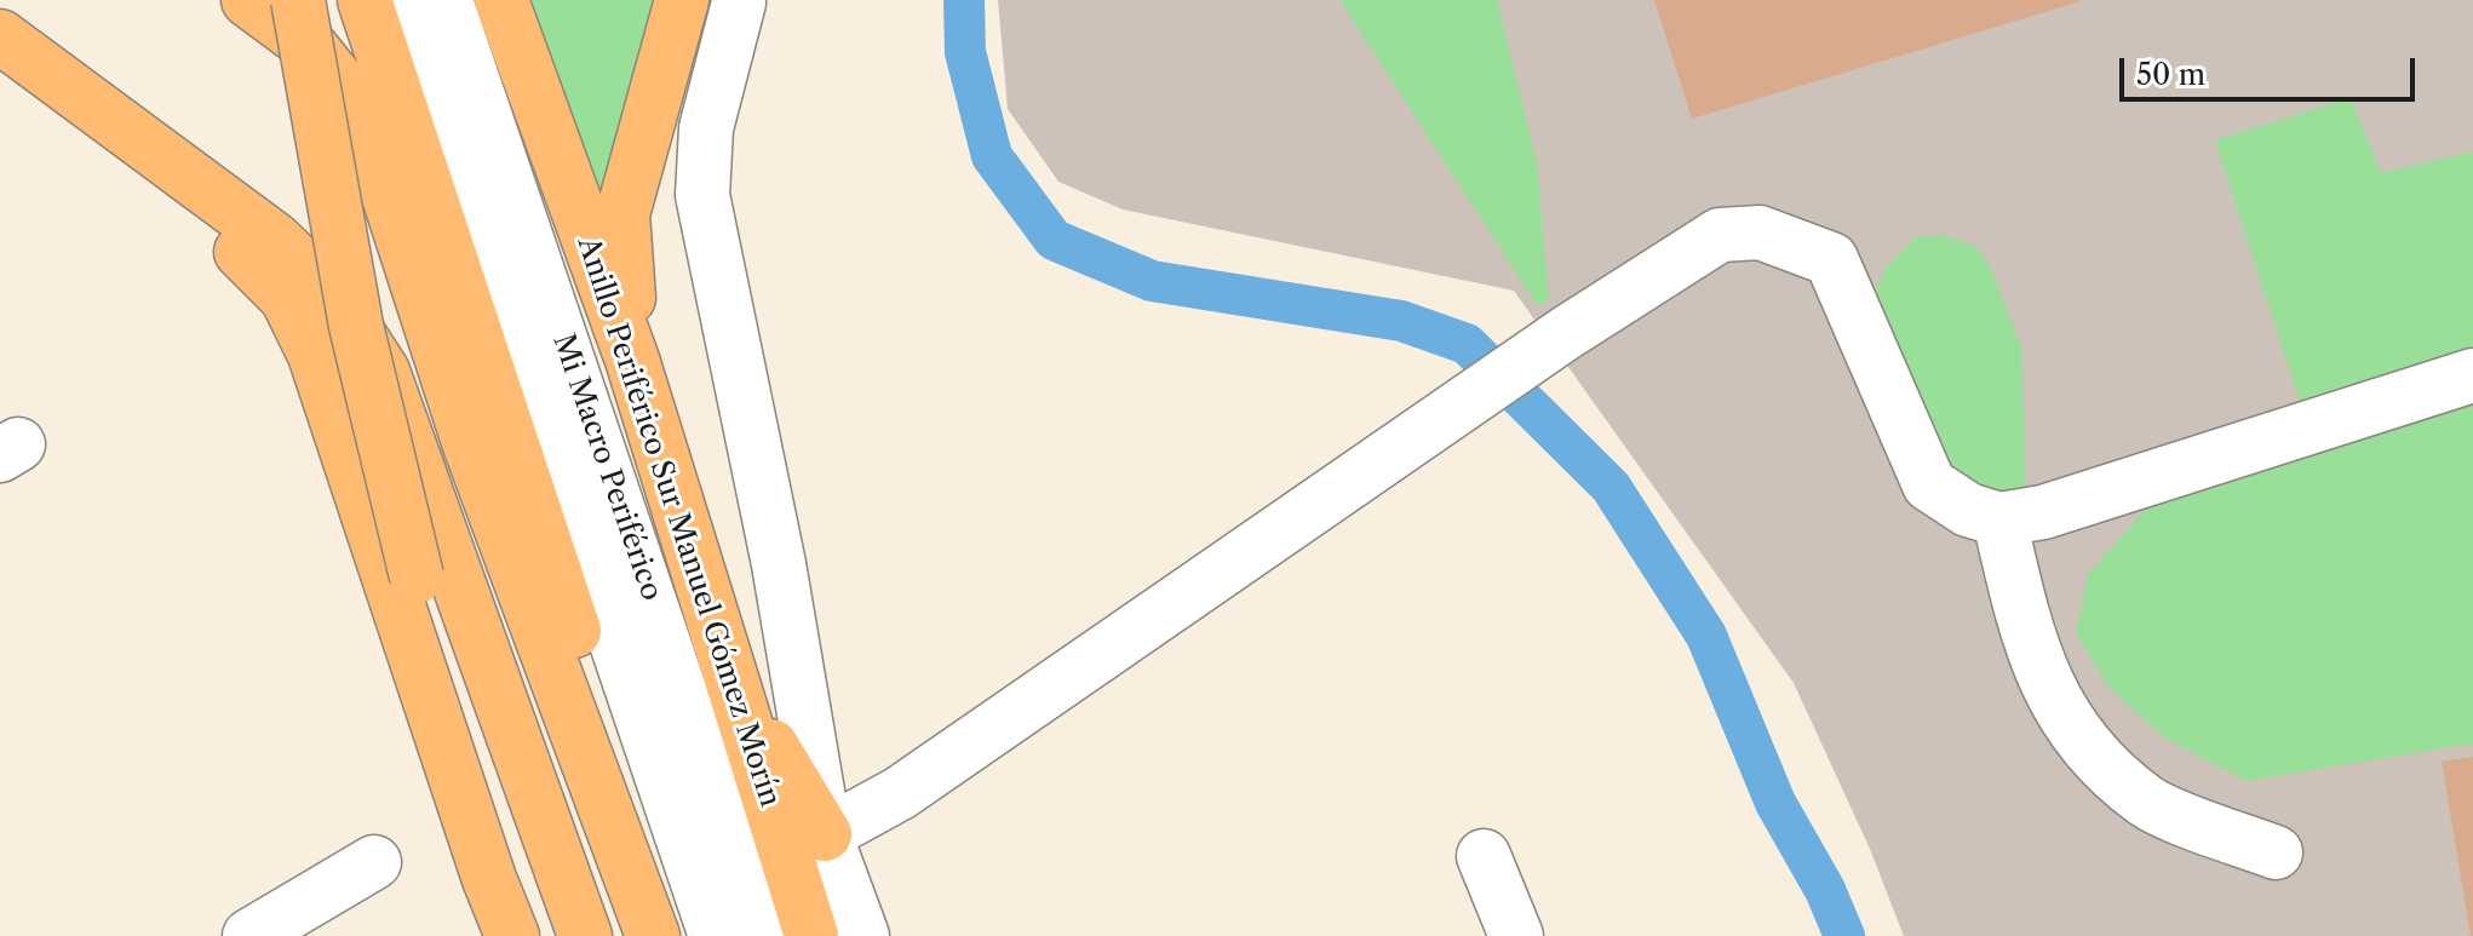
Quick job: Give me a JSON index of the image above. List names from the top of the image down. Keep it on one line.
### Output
{"streets":{"highway":["Anillo Periférico Sur Manuel Gómez Morín"],"street":["Mi Macro Periférico"]},"scale_bar":"50 m"}
